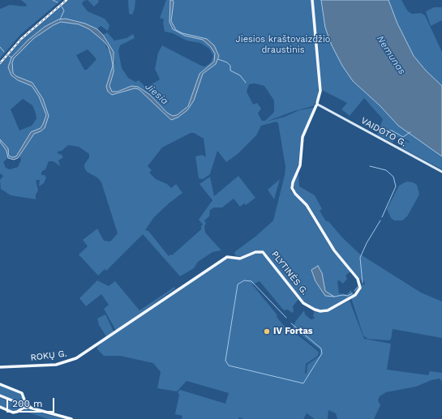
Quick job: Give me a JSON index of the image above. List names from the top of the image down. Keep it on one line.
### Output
{"streets":{"main road":["VAIDOTO G.","PLYTINĖS G.","ROKŲ G."]},"crossings":[["VAIDOTO G.","PLYTINĖS G."],["PLYTINĖS G.","ROKŲ G."]],"water":["Nemunas","Jiesia"],"parks":["Jiesios kraštovaizdžio draustinis"],"places":["IV Fortas"],"scale_bar":"200 m"}
